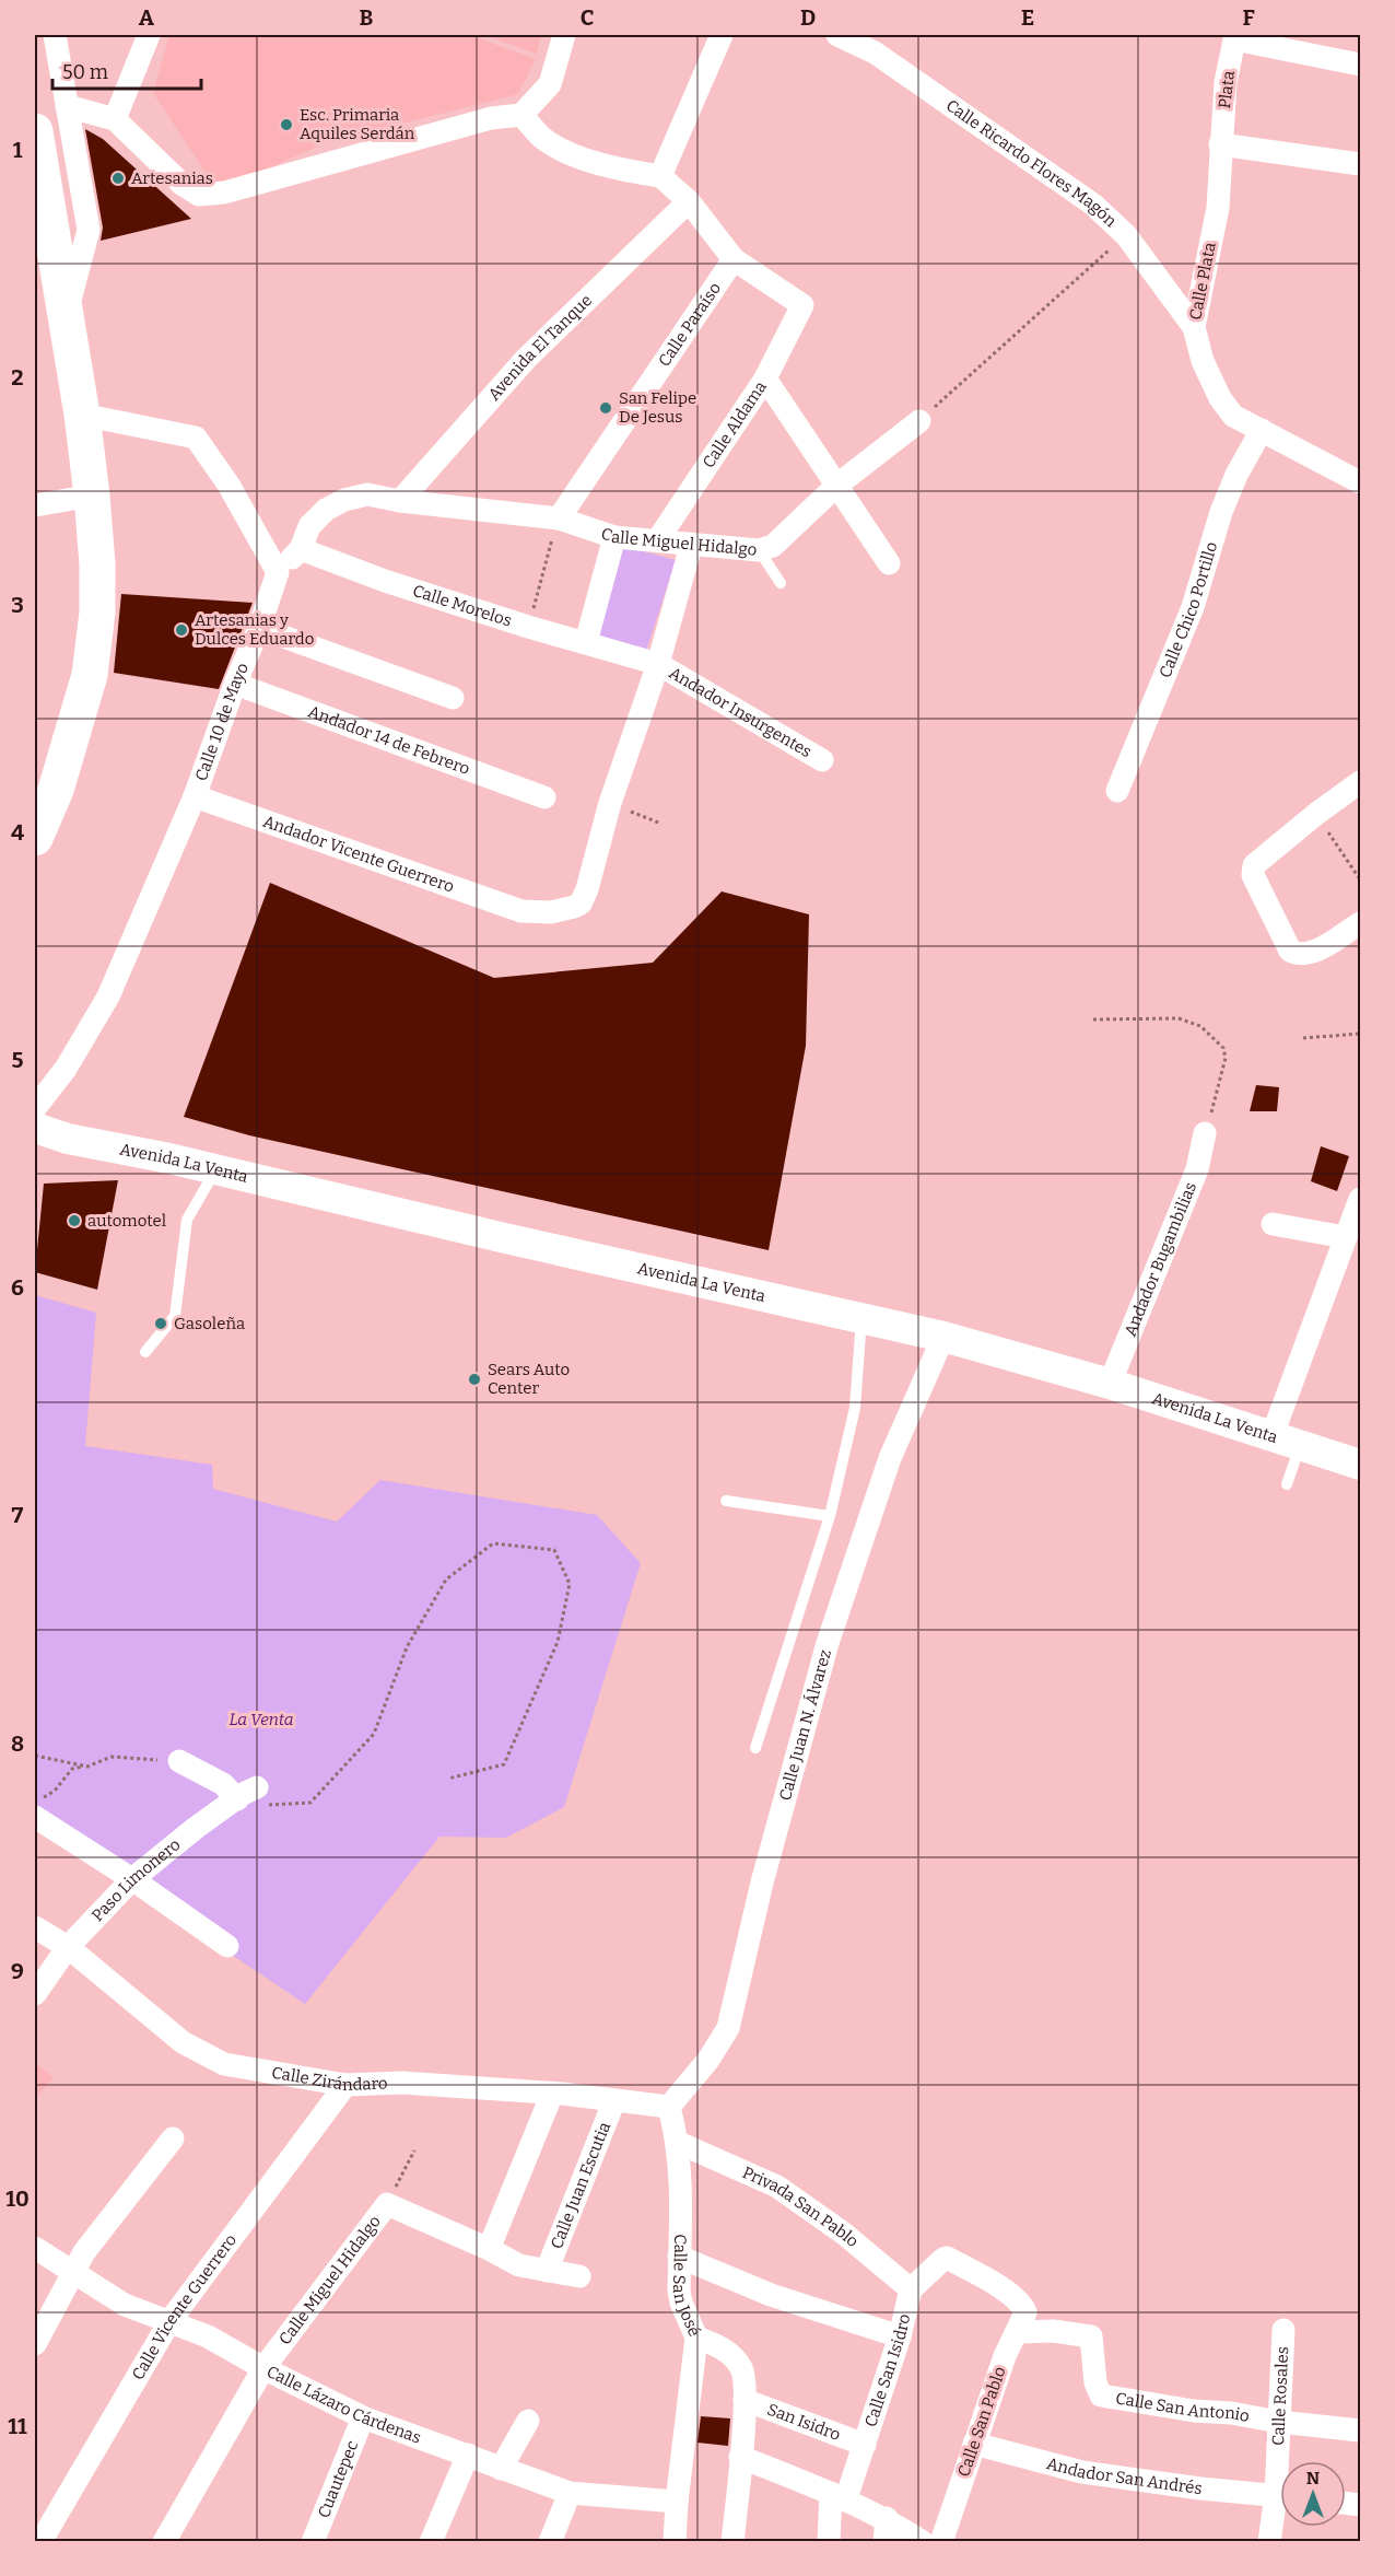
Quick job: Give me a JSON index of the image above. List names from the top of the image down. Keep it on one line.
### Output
{"streets":{"main road":["Avenida La Venta"],"street":["Plata","Calle Ricardo Flores Magón","Calle Plata","Calle Paraíso","Avenida El Tanque","Calle Aldama","Calle Miguel Hidalgo","Calle Morelos","Calle Chico Portillo","Andador Insurgentes","Calle 10 de Mayo","Andador 14 de Febrero","Andador Vicente Guerrero","Andador Bugambilias","Calle Juan N. Álvarez","Paso Limonero","Calle Zirándaro","Calle Juan Escutia","Privada San Pablo","Calle San José","Calle Vicente Guerrero","Calle San Isidro","Calle Rosales","Calle Lázaro Cárdenas","Calle San Antonio","San Isidro","Calle San Pablo","Andador San Andrés","Cuautepec"]},"crossings":[["Plata","Calle Plata"],["Calle Ricardo Flores Magón","Calle Plata"],["Calle Plata","Calle Chico Portillo"],["Calle Paraíso","Calle Aldama"],["Calle Paraíso","Calle Miguel Hidalgo"],["Avenida El Tanque","Calle Miguel Hidalgo"],["Calle Aldama","Calle Miguel Hidalgo"],["Calle Miguel Hidalgo","Calle Morelos"],["Calle Miguel Hidalgo","Calle Juan Escutia"],["Calle Miguel Hidalgo","Calle Lázaro Cárdenas"],["Calle Morelos","Andador Insurgentes"],["Calle 10 de Mayo","Andador 14 de Febrero"],["Calle 10 de Mayo","Andador Vicente Guerrero"],["Avenida La Venta","Andador Bugambilias"],["Avenida La Venta","Calle Juan N. Álvarez"],["Calle Juan N. Álvarez","Calle Zirándaro"],["Calle Juan N. Álvarez","Calle San José"],["Paso Limonero","Calle Zirándaro"],["Calle Zirándaro","Calle Juan Escutia"],["Calle Zirándaro","Calle San José"],["Calle Zirándaro","Calle Vicente Guerrero"],["Privada San Pablo","Calle San José"],["Privada San Pablo","Calle San Isidro"],["Privada San Pablo","Calle San Pablo"],["Calle San José","Calle Lázaro Cárdenas"],["Calle Vicente Guerrero","Calle Lázaro Cárdenas"],["Calle San Isidro","San Isidro"],["Calle San Isidro","Calle San Pablo"],["Calle Rosales","Calle San Antonio"],["Calle Lázaro Cárdenas","Cuautepec"],["Calle San Antonio","Calle San Pablo"],["Calle San Pablo","Andador San Andrés"]],"parks":["La Venta"],"places":["Esc. Primaria Aquiles Serdán","Artesanias","San Felipe De Jesus","Artesanias y Dulces Eduardo","automotel","Gasoleña","Sears Auto Center"],"scale_bar":"50 m","north":"top","grid":{"columns":["A","B","C","D","E","F"],"rows":["1","2","3","4","5","6","7","8","9","10","11"]}}
